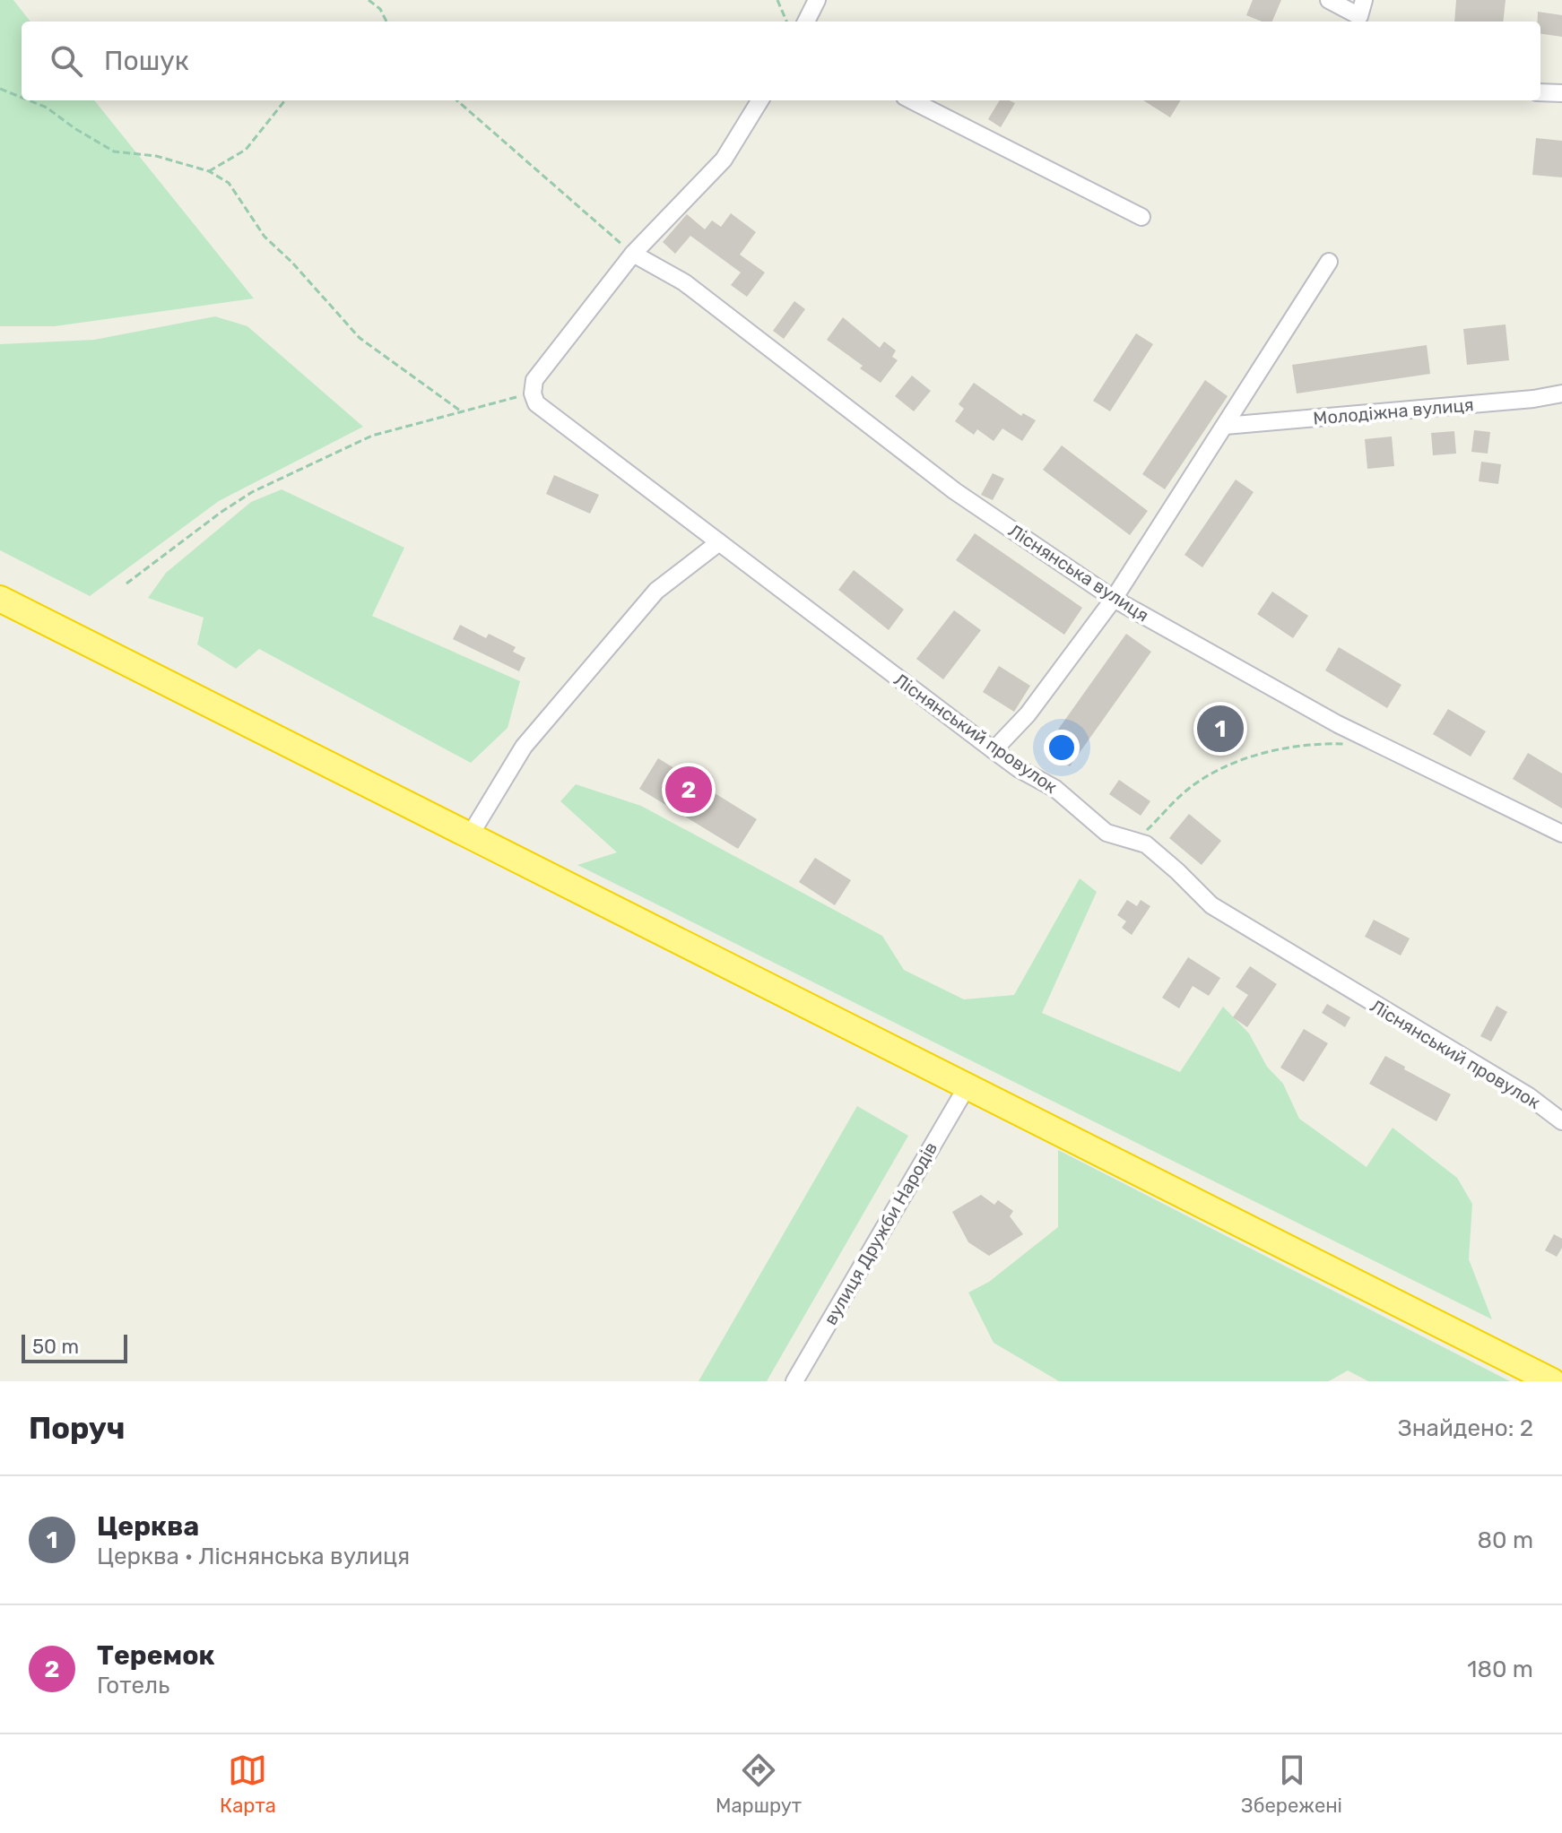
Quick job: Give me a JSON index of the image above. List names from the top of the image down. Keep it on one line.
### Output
{"streets":{"street":["Молодіжна вулиця","Ліснянська вулиця","Ліснянський провулок","вулиця Дружби Народів"]},"scale_bar":"50 m","page":{"search":"Пошук","pins":["1","2"],"scale":"50 m","heading":["Поруч","Знайдено: 2"],"list":[{"mark":"1","name":"Церква","note":"Церква · Ліснянська вулиця","value":"80 m"},{"mark":"2","name":"Теремок","note":"Готель","value":"180 m"}],"nav":["Карта","Маршрут","Збережені"]}}
